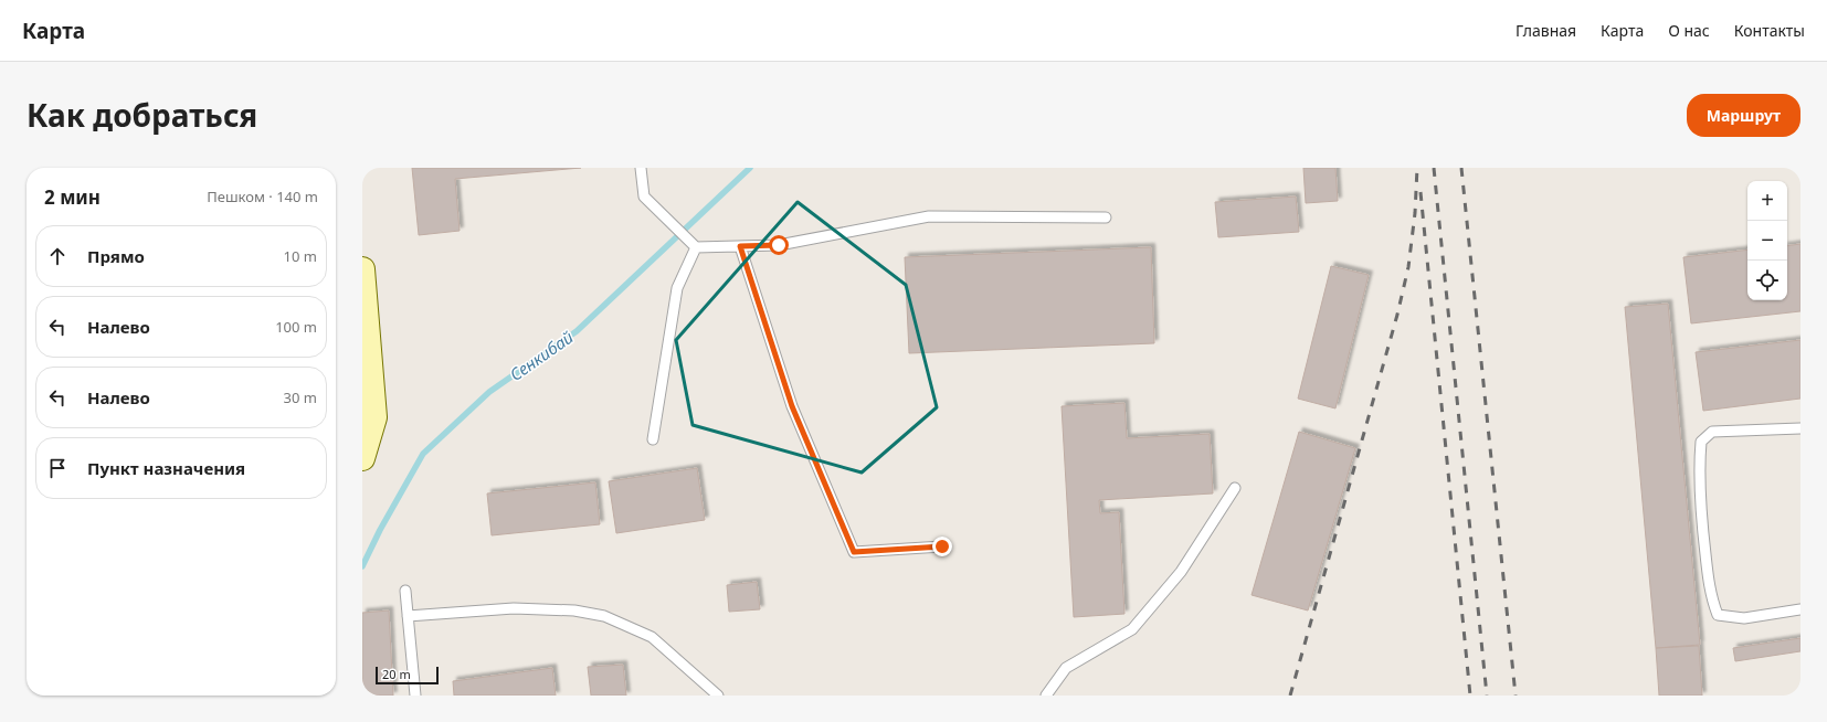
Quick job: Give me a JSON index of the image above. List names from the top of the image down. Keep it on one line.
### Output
{"water":["Сенкибай"],"scale_bar":"20 m","page":{"header":"Карта","nav":["Главная","Карта","О нас","Контакты"],"title":"Как добраться","buttons":"Маршрут","heading":["2 мин","Пешком · 140 m"],"map_buttons":["+","−"],"list":[["Прямо","10 m"],["Налево","100 m"],["Налево","30 m"],"Пункт назначения"],"scale":"20 m"}}
